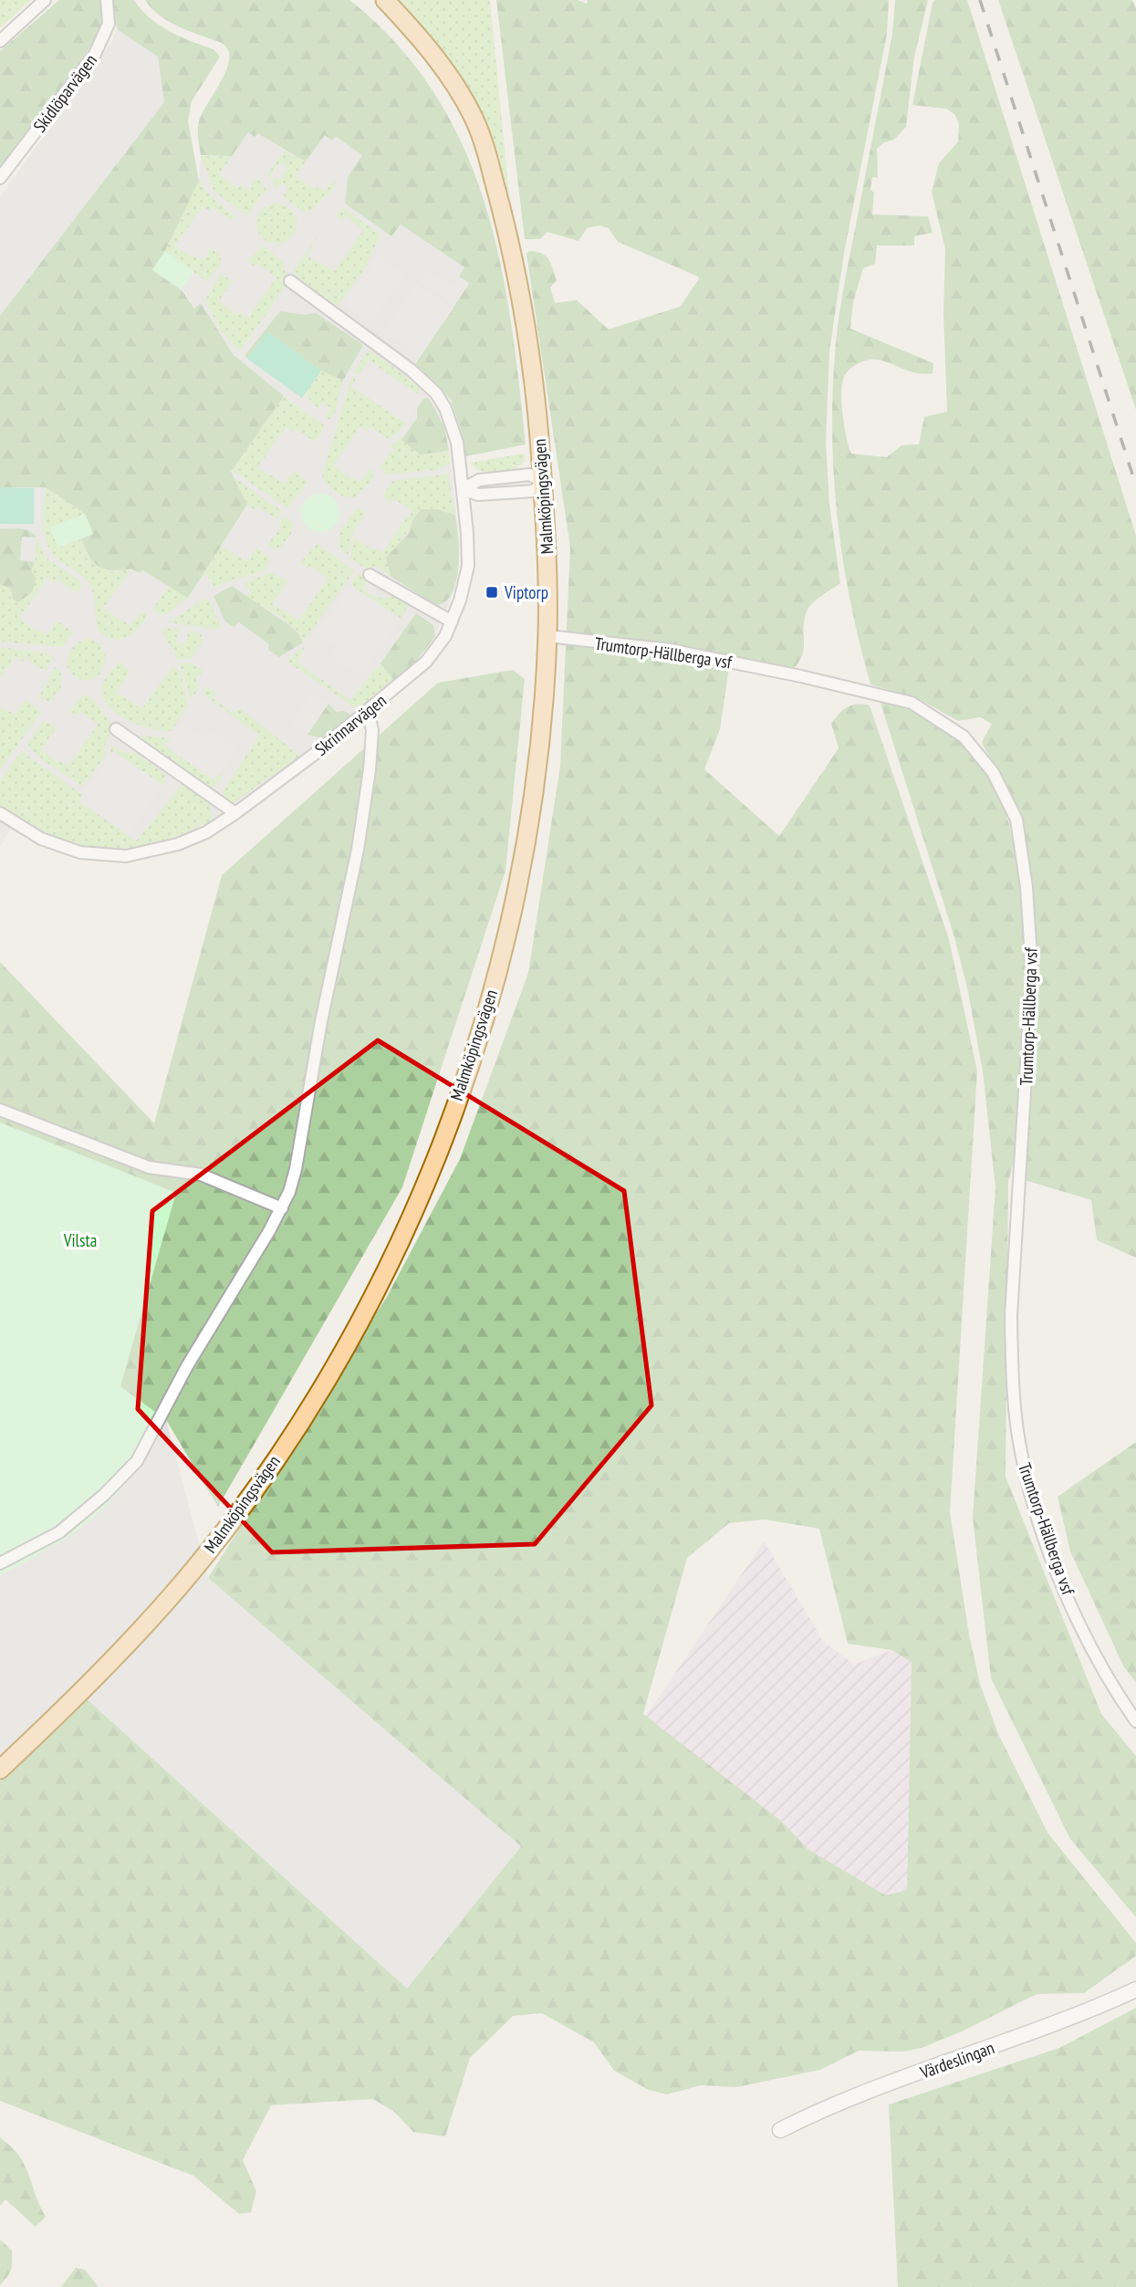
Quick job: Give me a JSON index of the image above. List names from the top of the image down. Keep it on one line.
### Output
{"streets":{"main road":["Malmköpingsvägen"],"street":["Skidlöparvägen","Trumtorp-Hällberga vsf","Skrinnarvägen","Värdeslingan"]},"crossings":[["Malmköpingsvägen","Trumtorp-Hällberga vsf"]],"parks":["Vilsta"],"places":{"transit":["Viptorp"]}}
